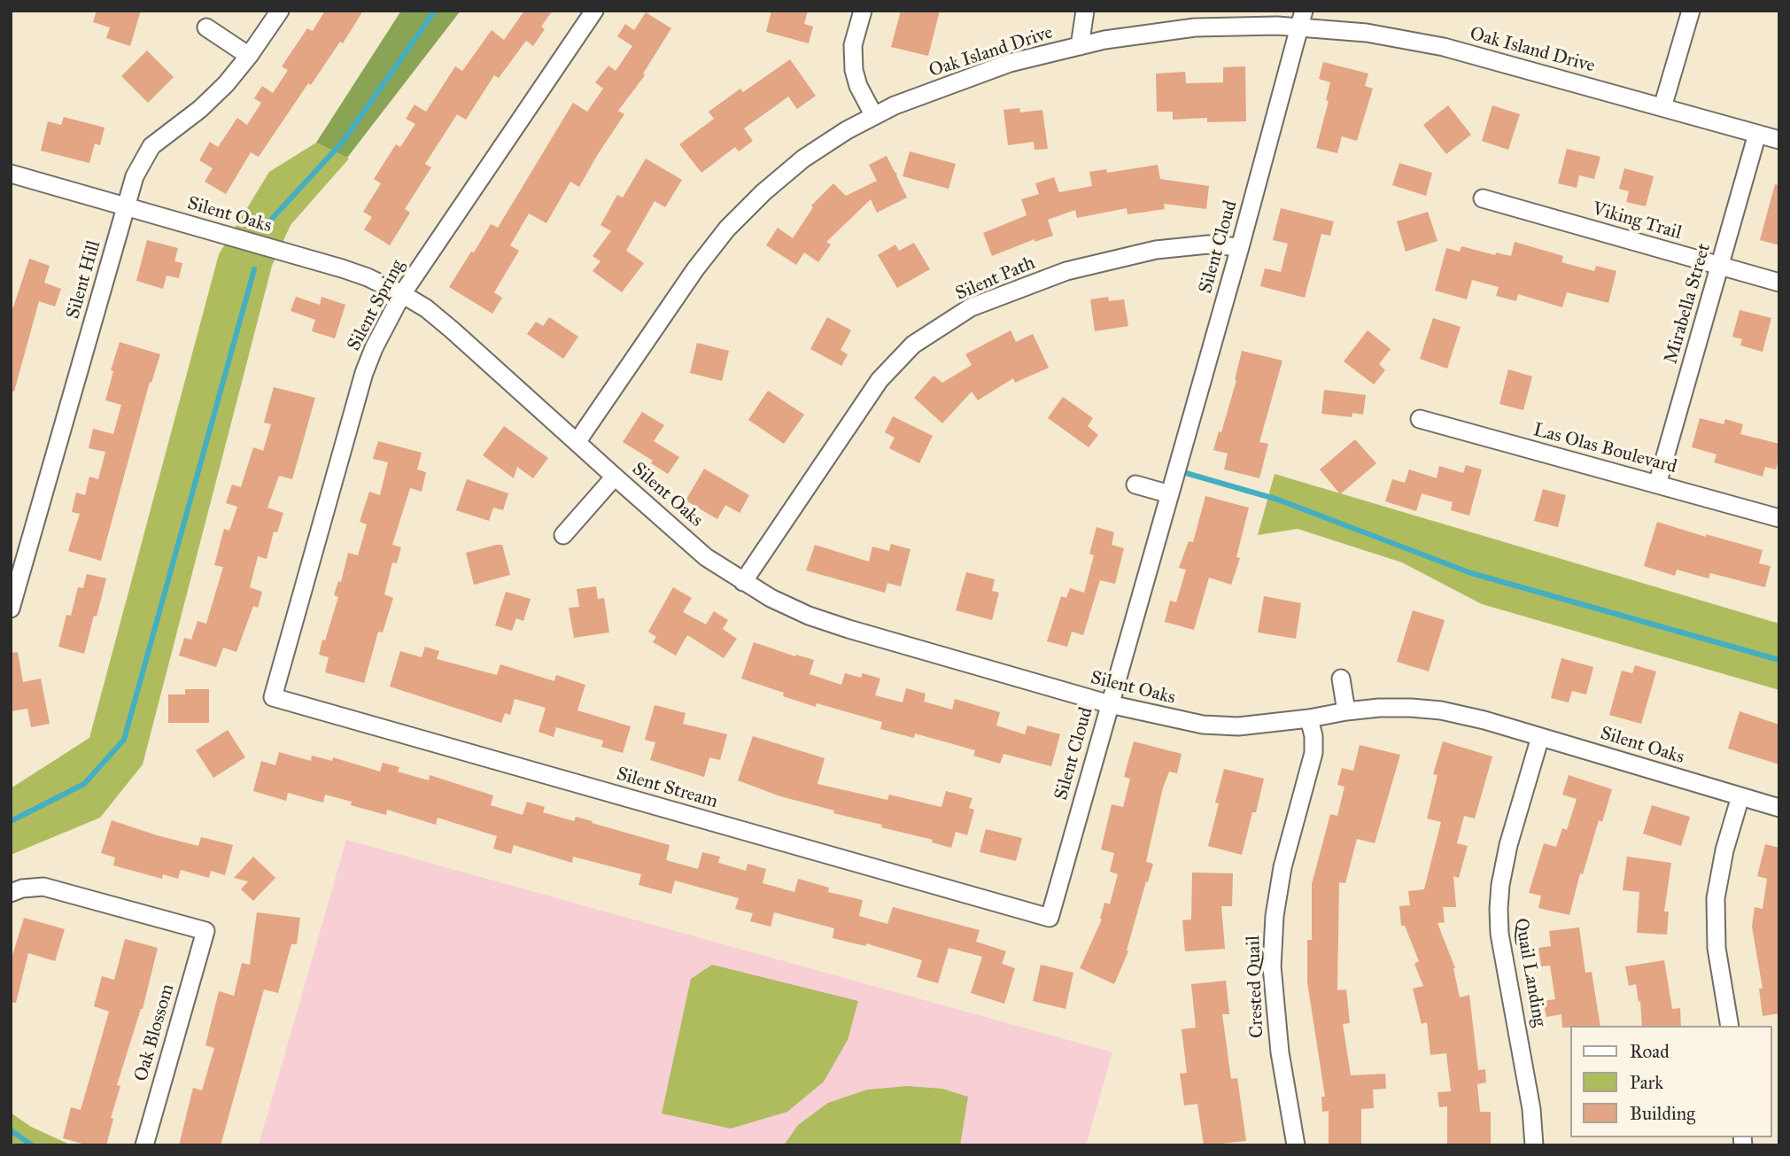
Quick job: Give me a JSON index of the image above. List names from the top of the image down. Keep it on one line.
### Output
{"streets":{"street":["Oak Island Drive","Silent Oaks","Viking Trail","Silent Cloud","Silent Path","Silent Hill","Mirabella Street","Silent Spring","Las Olas Boulevard","Silent Stream","Quail Landing","Crested Quail","Oak Blossom"]},"crossings":[["Oak Island Drive","Silent Oaks"],["Oak Island Drive","Silent Cloud"],["Oak Island Drive","Mirabella Street"],["Silent Oaks","Silent Cloud"],["Silent Oaks","Silent Path"],["Silent Oaks","Silent Hill"],["Silent Oaks","Silent Spring"],["Silent Oaks","Quail Landing"],["Silent Oaks","Crested Quail"],["Viking Trail","Mirabella Street"],["Silent Cloud","Silent Path"],["Silent Cloud","Silent Stream"],["Mirabella Street","Las Olas Boulevard"],["Silent Spring","Silent Stream"]],"legend":["Road","Park","Building"]}
